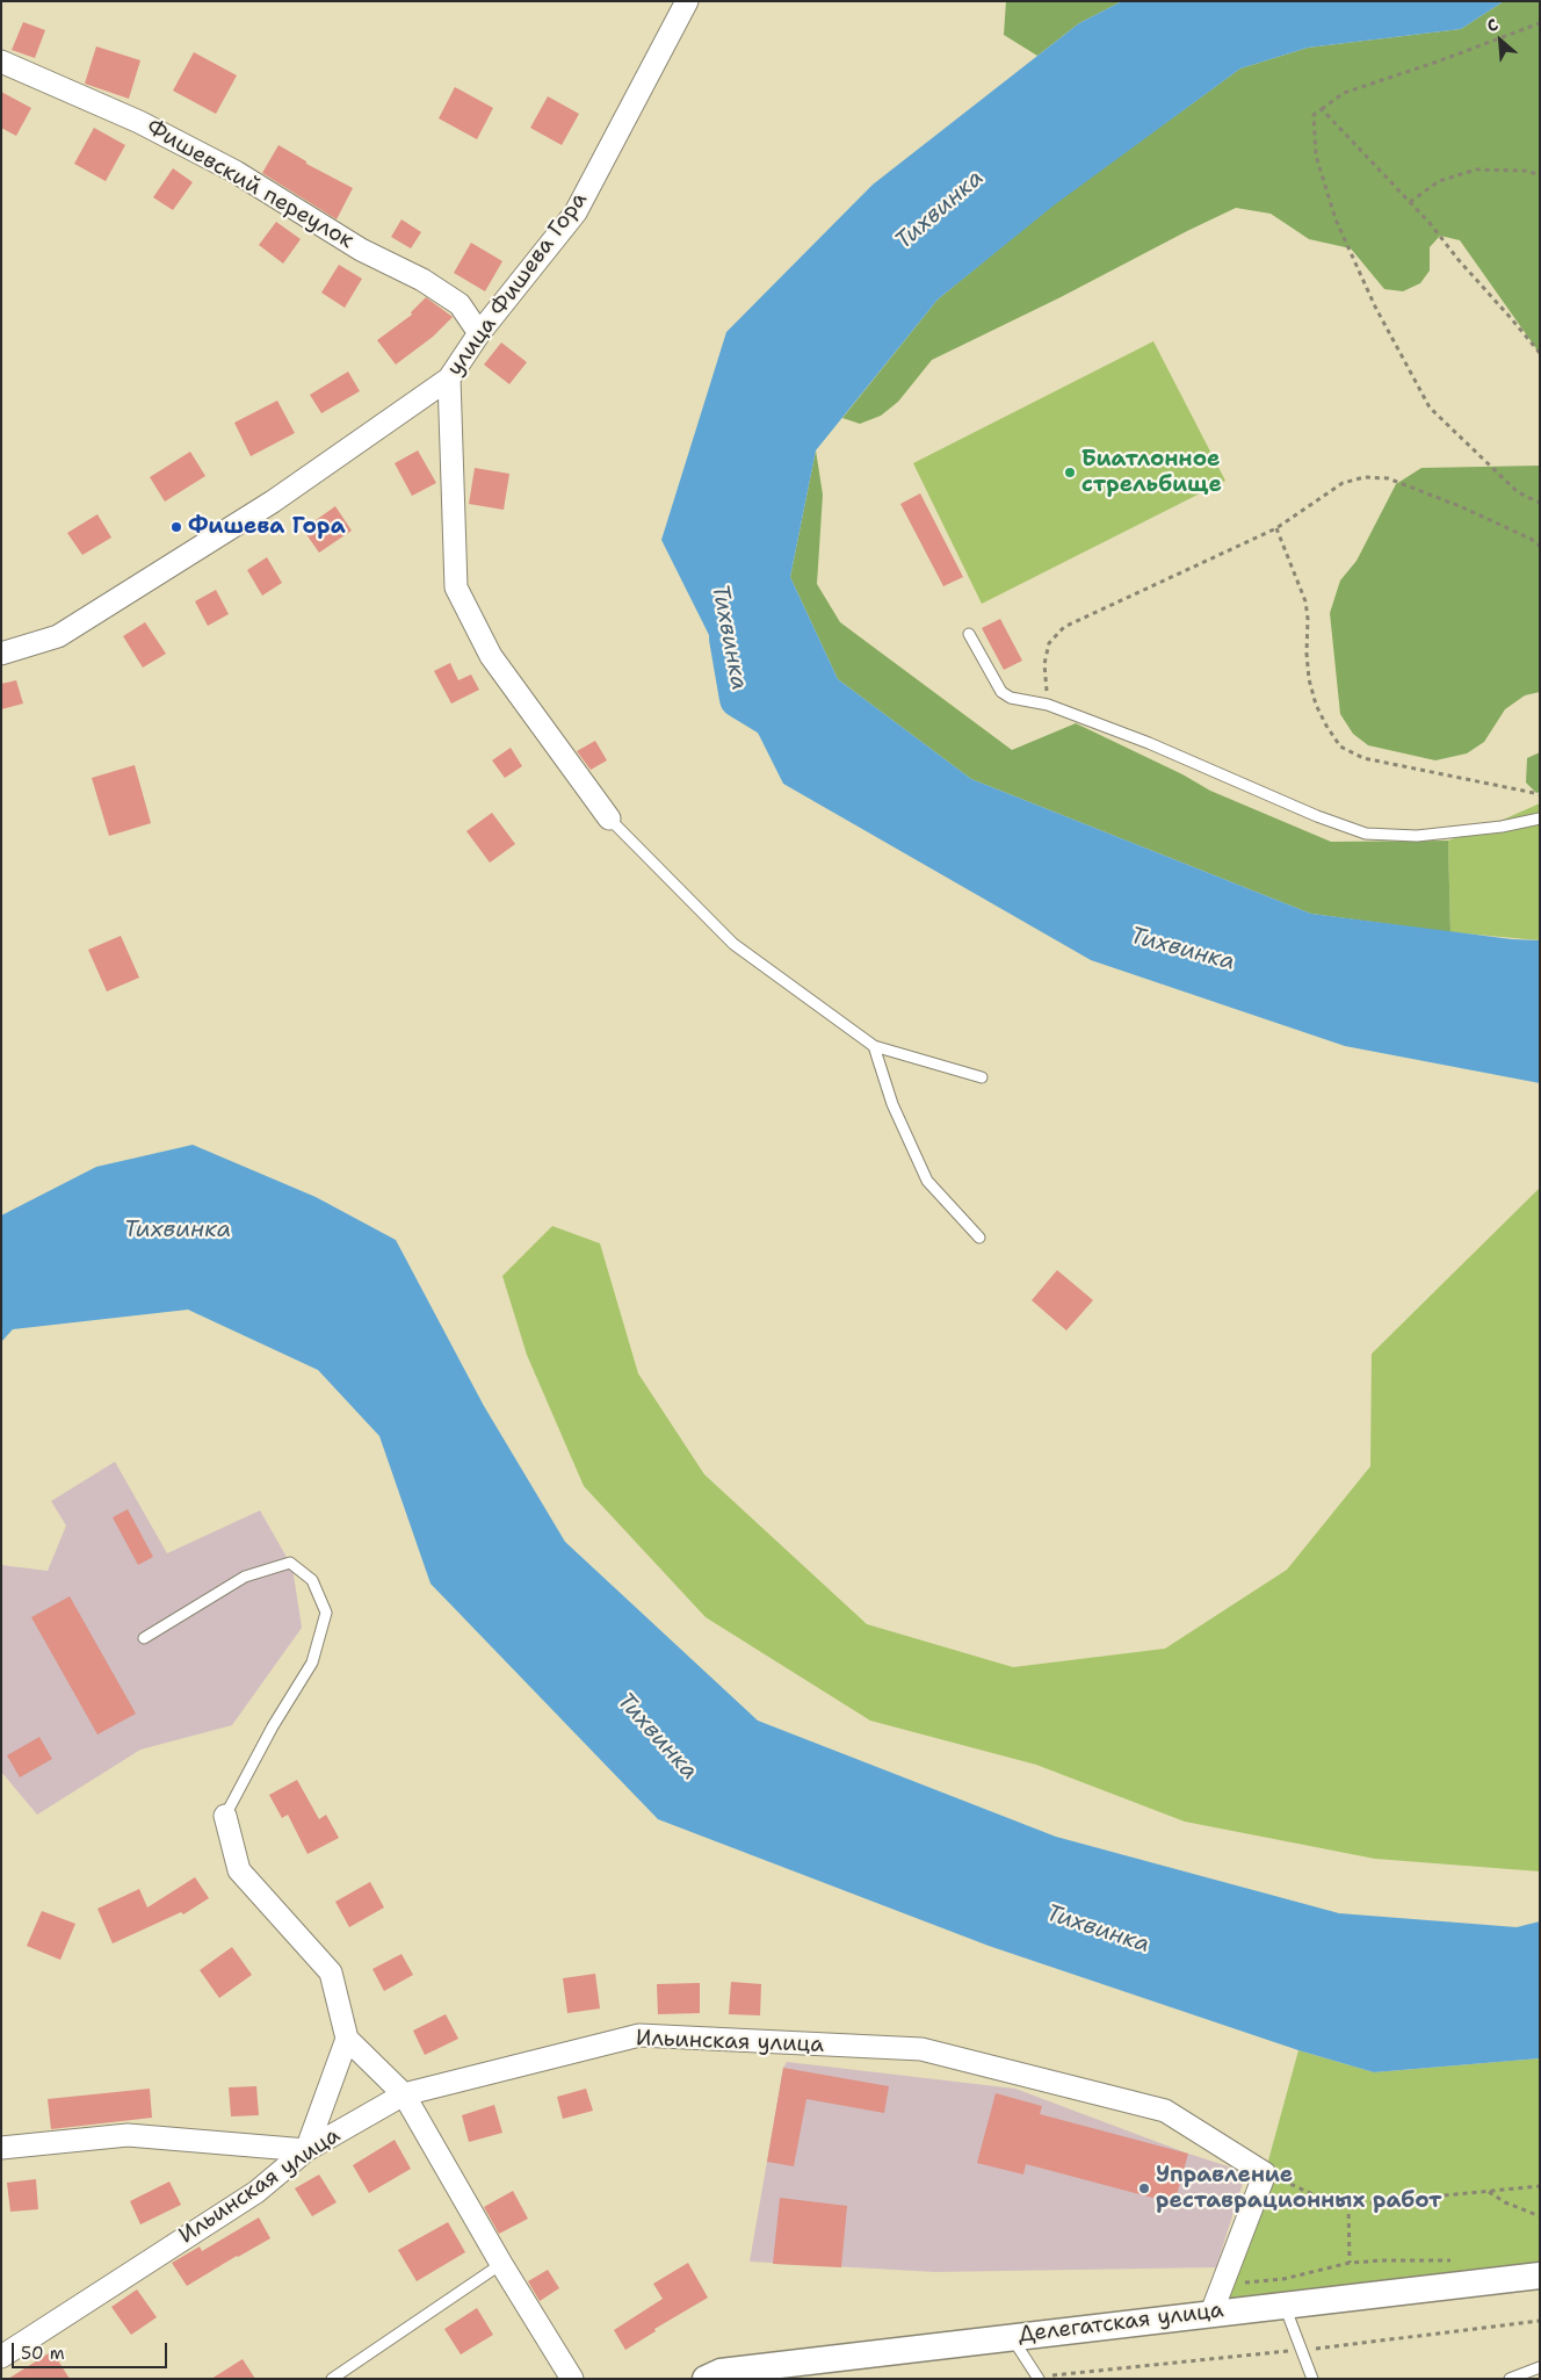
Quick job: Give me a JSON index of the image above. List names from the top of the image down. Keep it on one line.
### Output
{"streets":{"street":["Фишевский переулок","улица Фишева Гора","Ильинская улица","Делегатская улица"]},"crossings":[["Фишевский переулок","улица Фишева Гора"]],"water":["Тихвинка"],"places":["Биатлонное стрельбище","Фишева Гора","Управление реставрационных работ"],"scale_bar":"50 m","north":"top left"}
